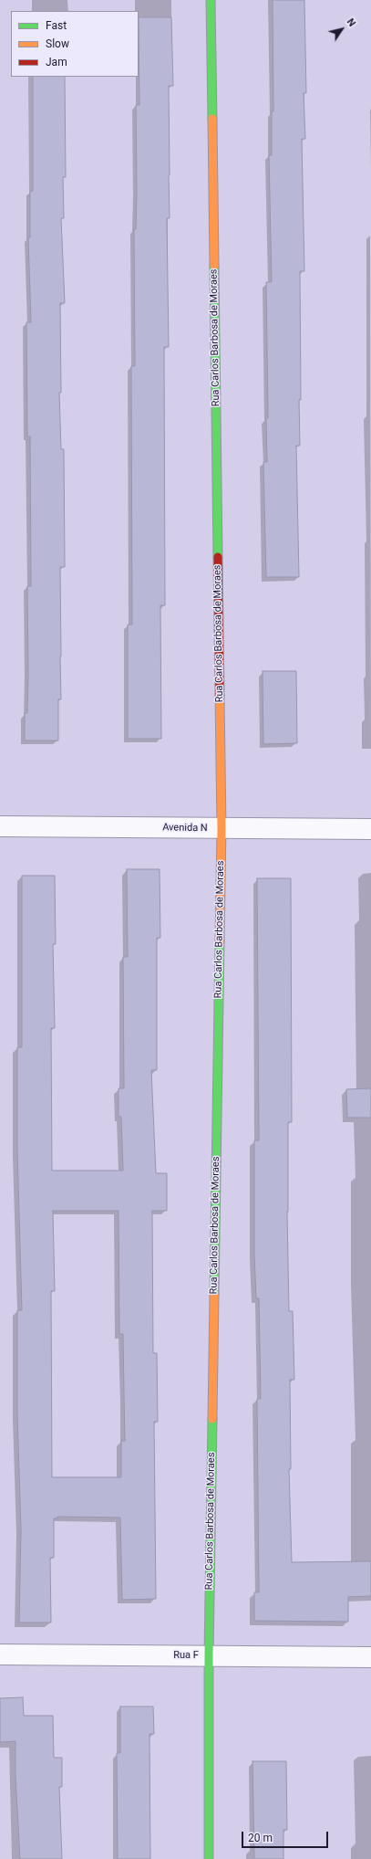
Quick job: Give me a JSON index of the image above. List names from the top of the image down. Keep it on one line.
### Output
{"streets":{"street":["Rua Carlos Barbosa de Moraes","Avenida N","Rua F"]},"crossings":[["Rua Carlos Barbosa de Moraes","Avenida N"],["Rua Carlos Barbosa de Moraes","Rua F"]],"legend":["Fast","Slow","Jam"],"scale_bar":"20 m","north":"top right"}
